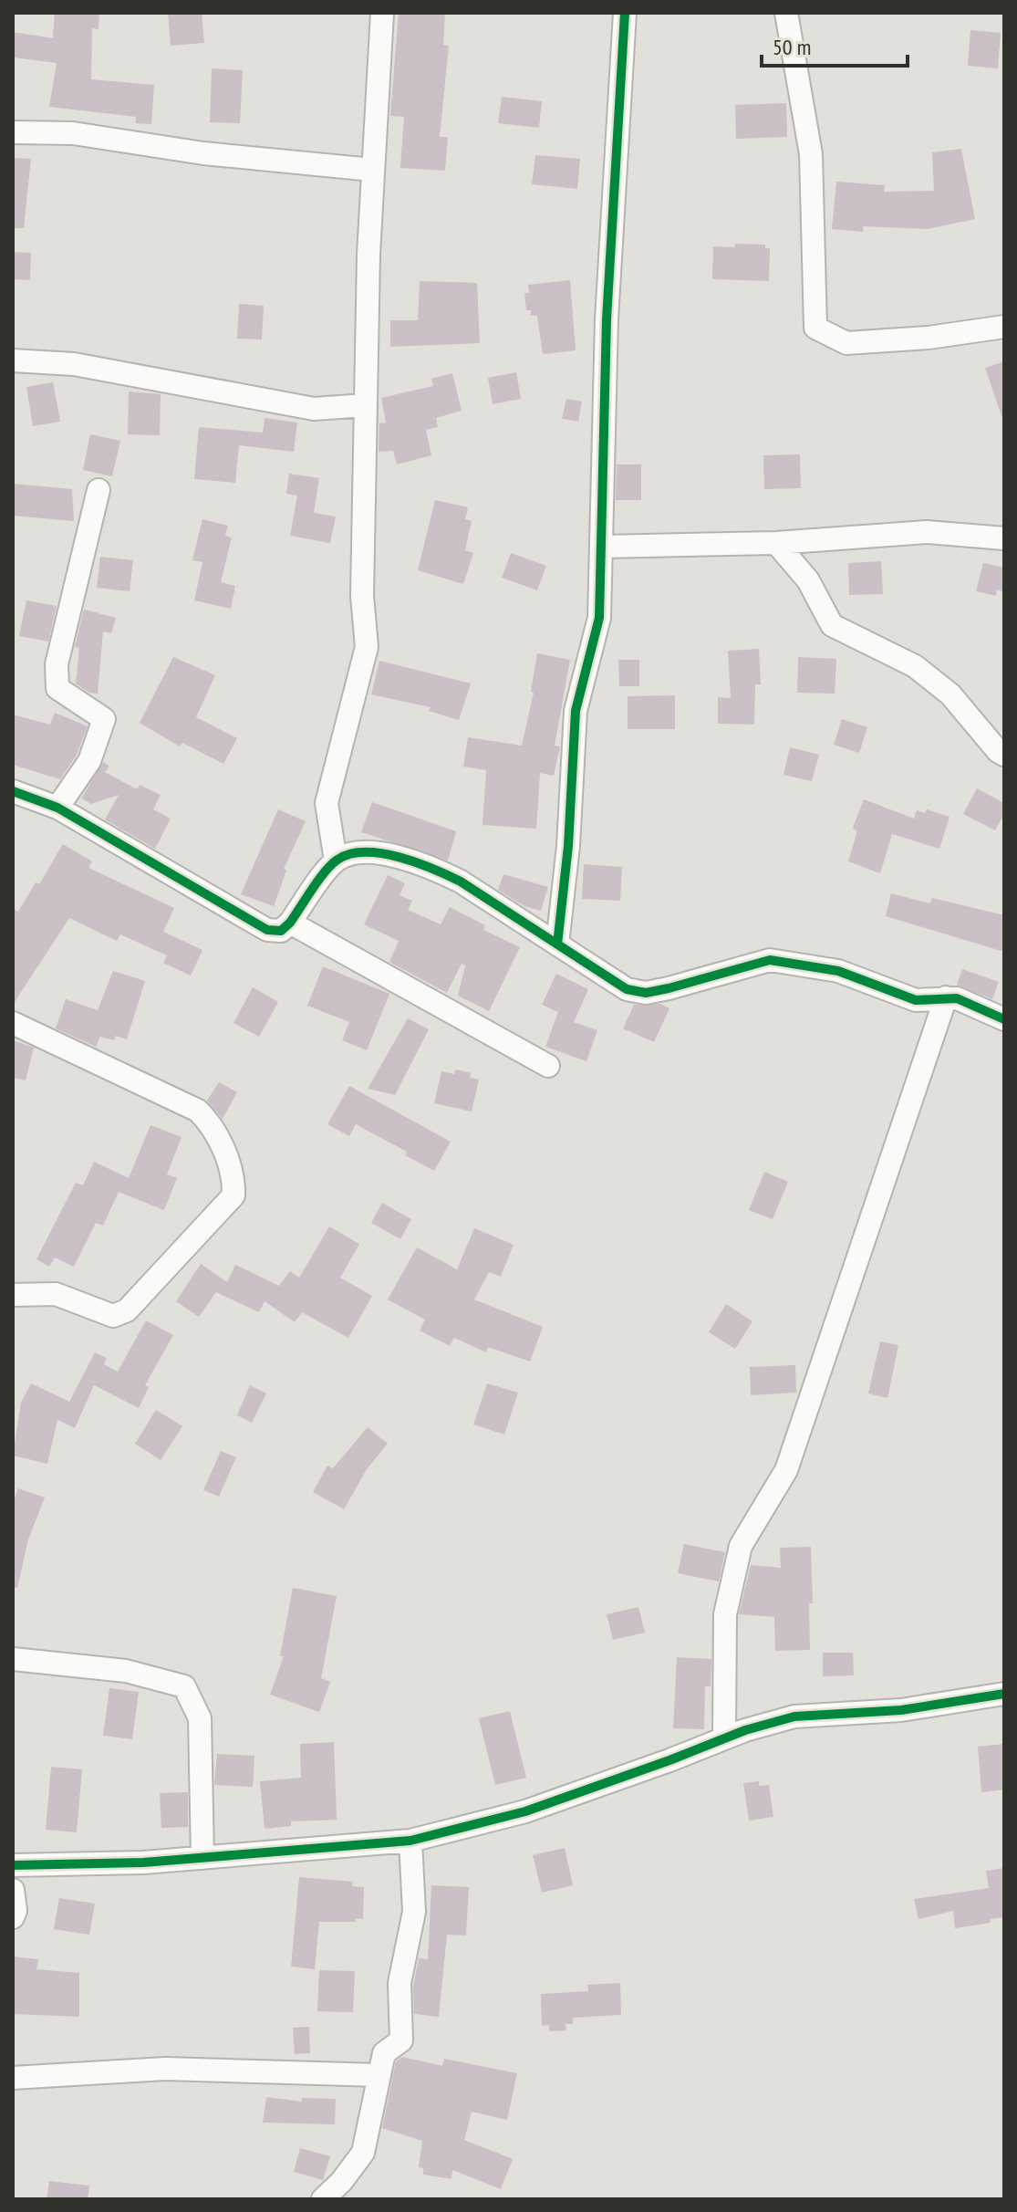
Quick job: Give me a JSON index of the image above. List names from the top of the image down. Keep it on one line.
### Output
{"scale_bar":"50 m"}
